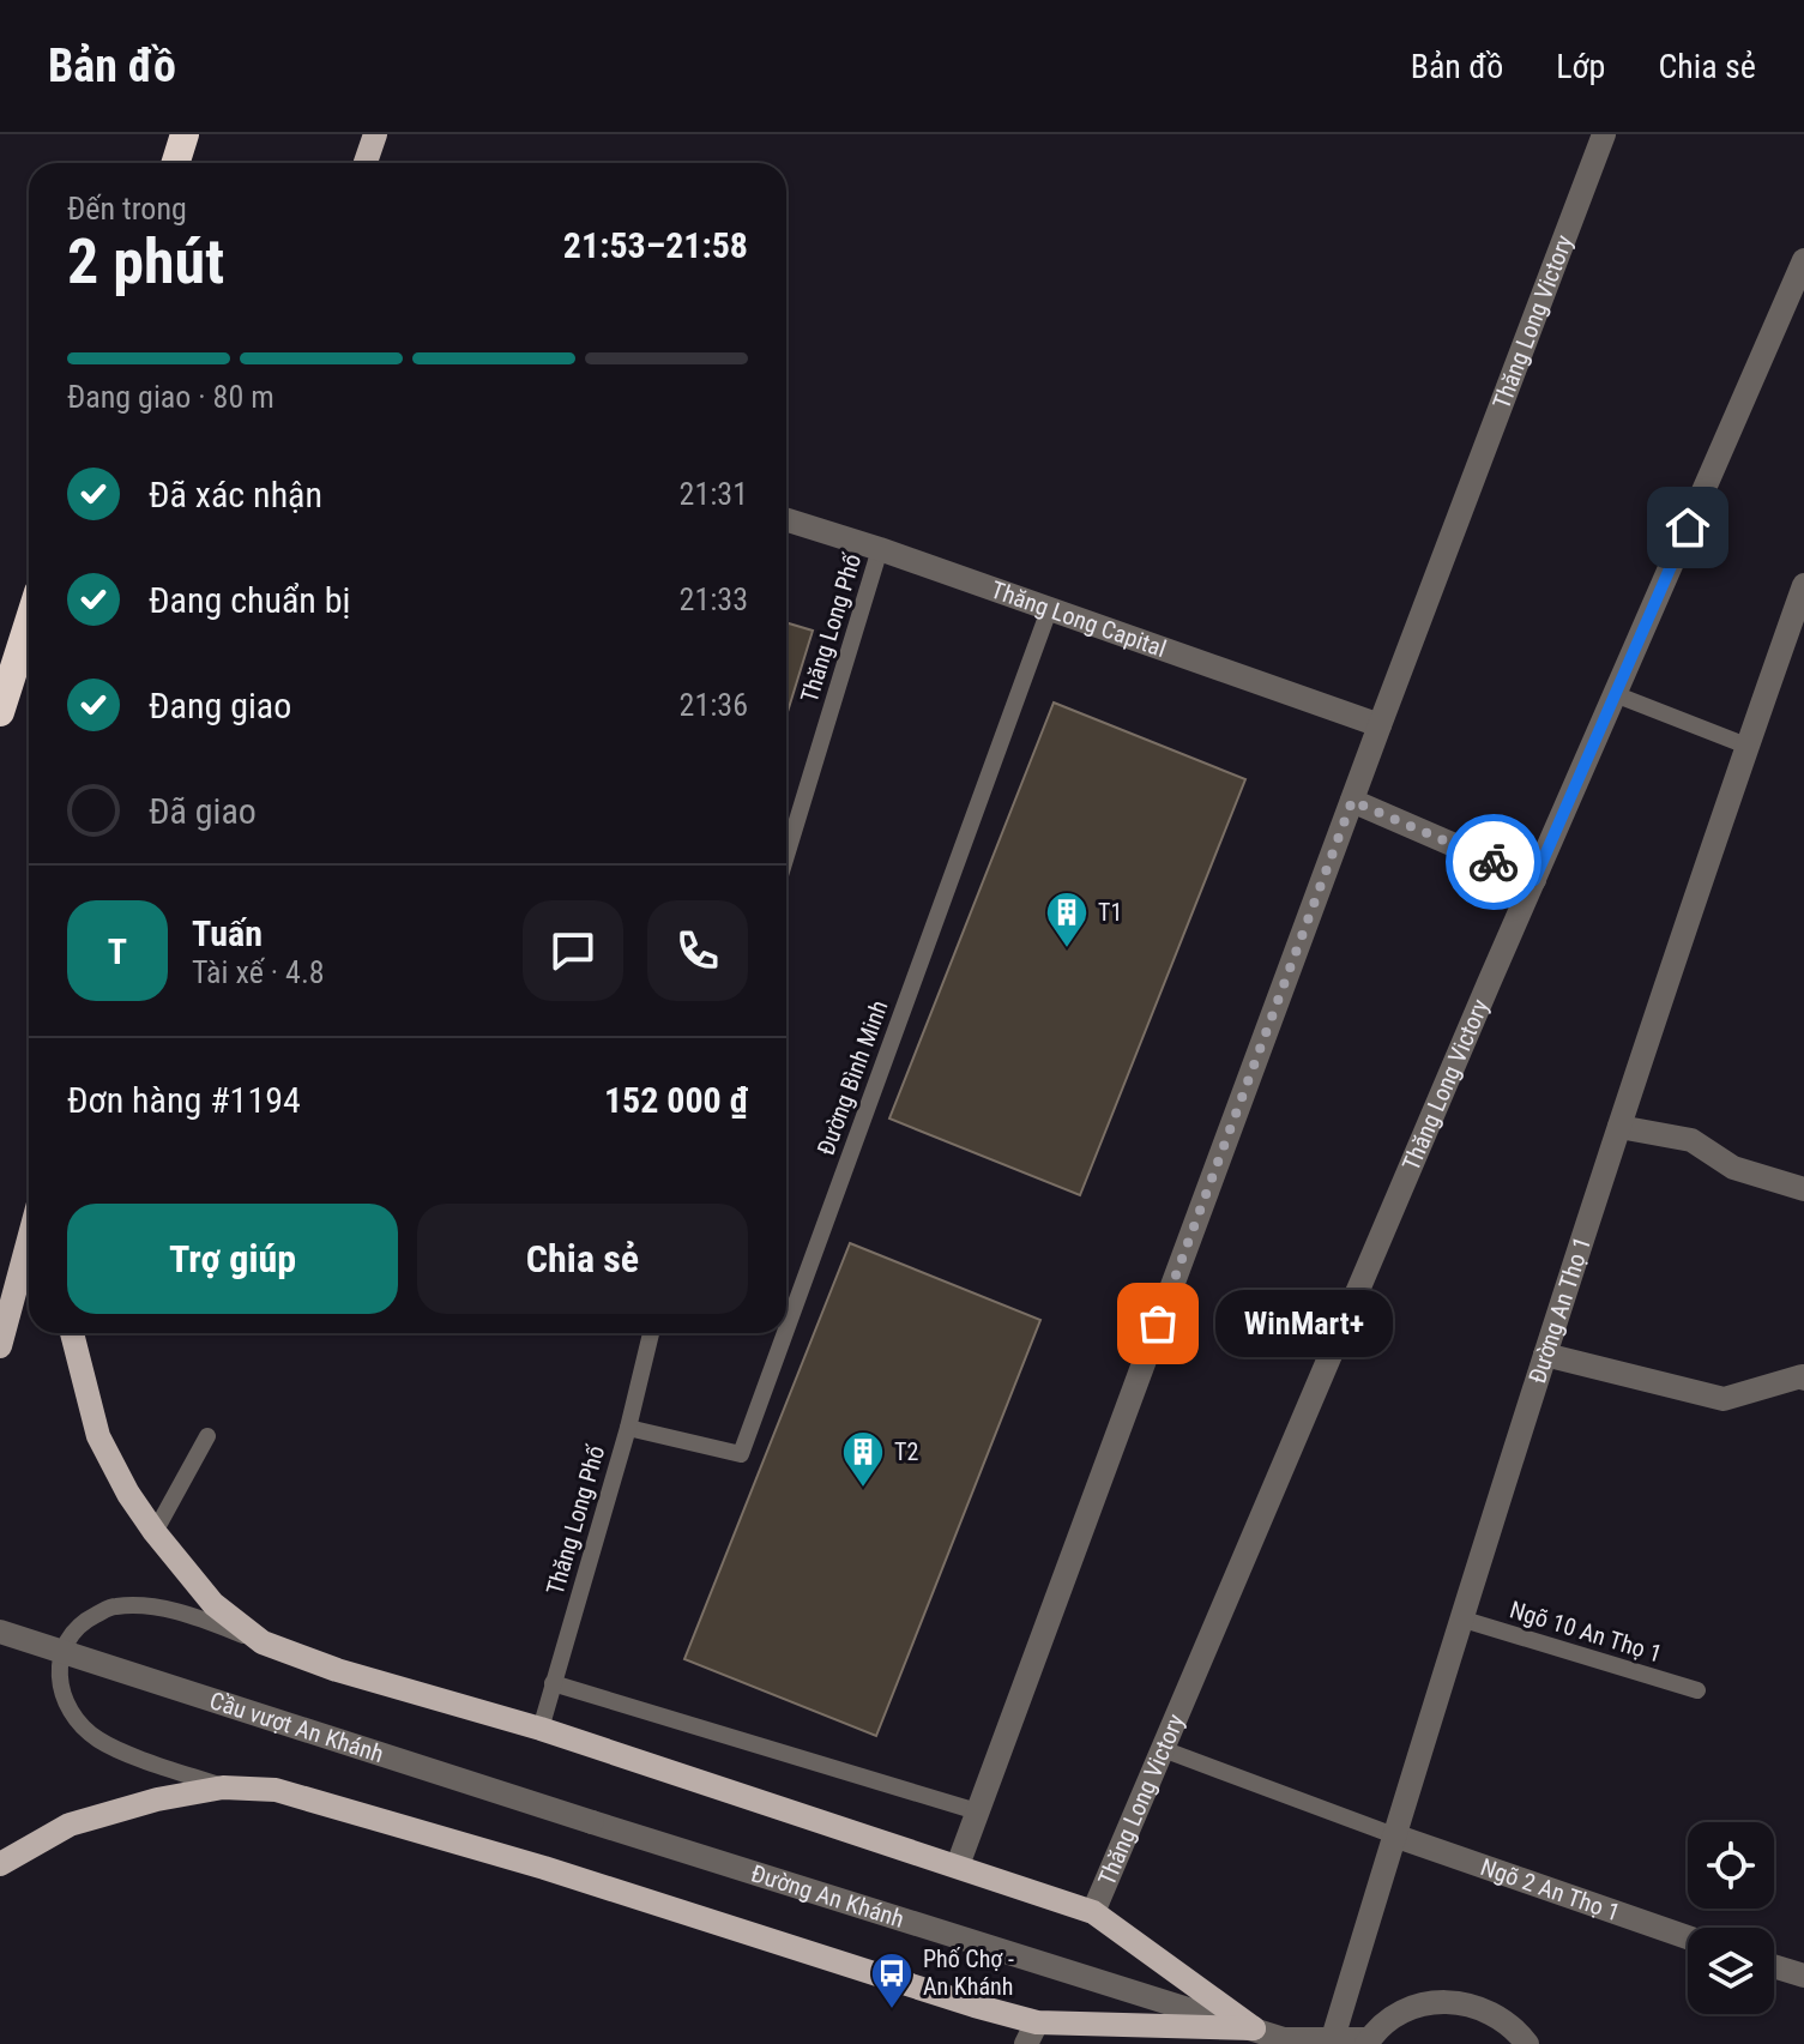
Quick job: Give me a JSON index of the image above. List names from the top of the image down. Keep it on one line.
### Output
{"streets":{"street":["Thăng Long Victory","Thăng Long Capital","Đường An Thọ 1","Cầu vượt An Khánh","Ngõ 2 An Thọ 1","Đường An Khánh"],"lane":["Thăng Long Phố","Đường Bình Minh","Ngõ 10 An Thọ 1"]},"crossings":[["Thăng Long Victory","Thăng Long Capital"],["Thăng Long Capital","Thăng Long Phố"],["Thăng Long Capital","Đường Bình Minh"],["Thăng Long Phố","Đường Bình Minh"],["Đường An Thọ 1","Ngõ 10 An Thọ 1"],["Đường An Thọ 1","Ngõ 2 An Thọ 1"],["Đường An Thọ 1","Đường An Khánh"],["Cầu vượt An Khánh","Đường An Khánh"]],"places":{"building":["T1","T2"],"other":["WinMart+"],"bus stop":["Phố Chợ - An Khánh"]},"page":{"header":"Bản đồ","nav":["Bản đồ","Lớp","Chia sẻ"],"heading":["2 phút","Đến trong","21:53–21:58"],"panel":["Tuấn","Tài xế · 4.8","Đơn hàng #1194","152 000 ₫"],"bar":"Đang giao · 80 m","list":[["Đã xác nhận","21:31"],["Đang chuẩn bị","21:33"],["Đang giao","21:36"],"Đã giao"],"round":"T","buttons":["Trợ giúp","Chia sẻ"],"bubble":"WinMart+"}}
